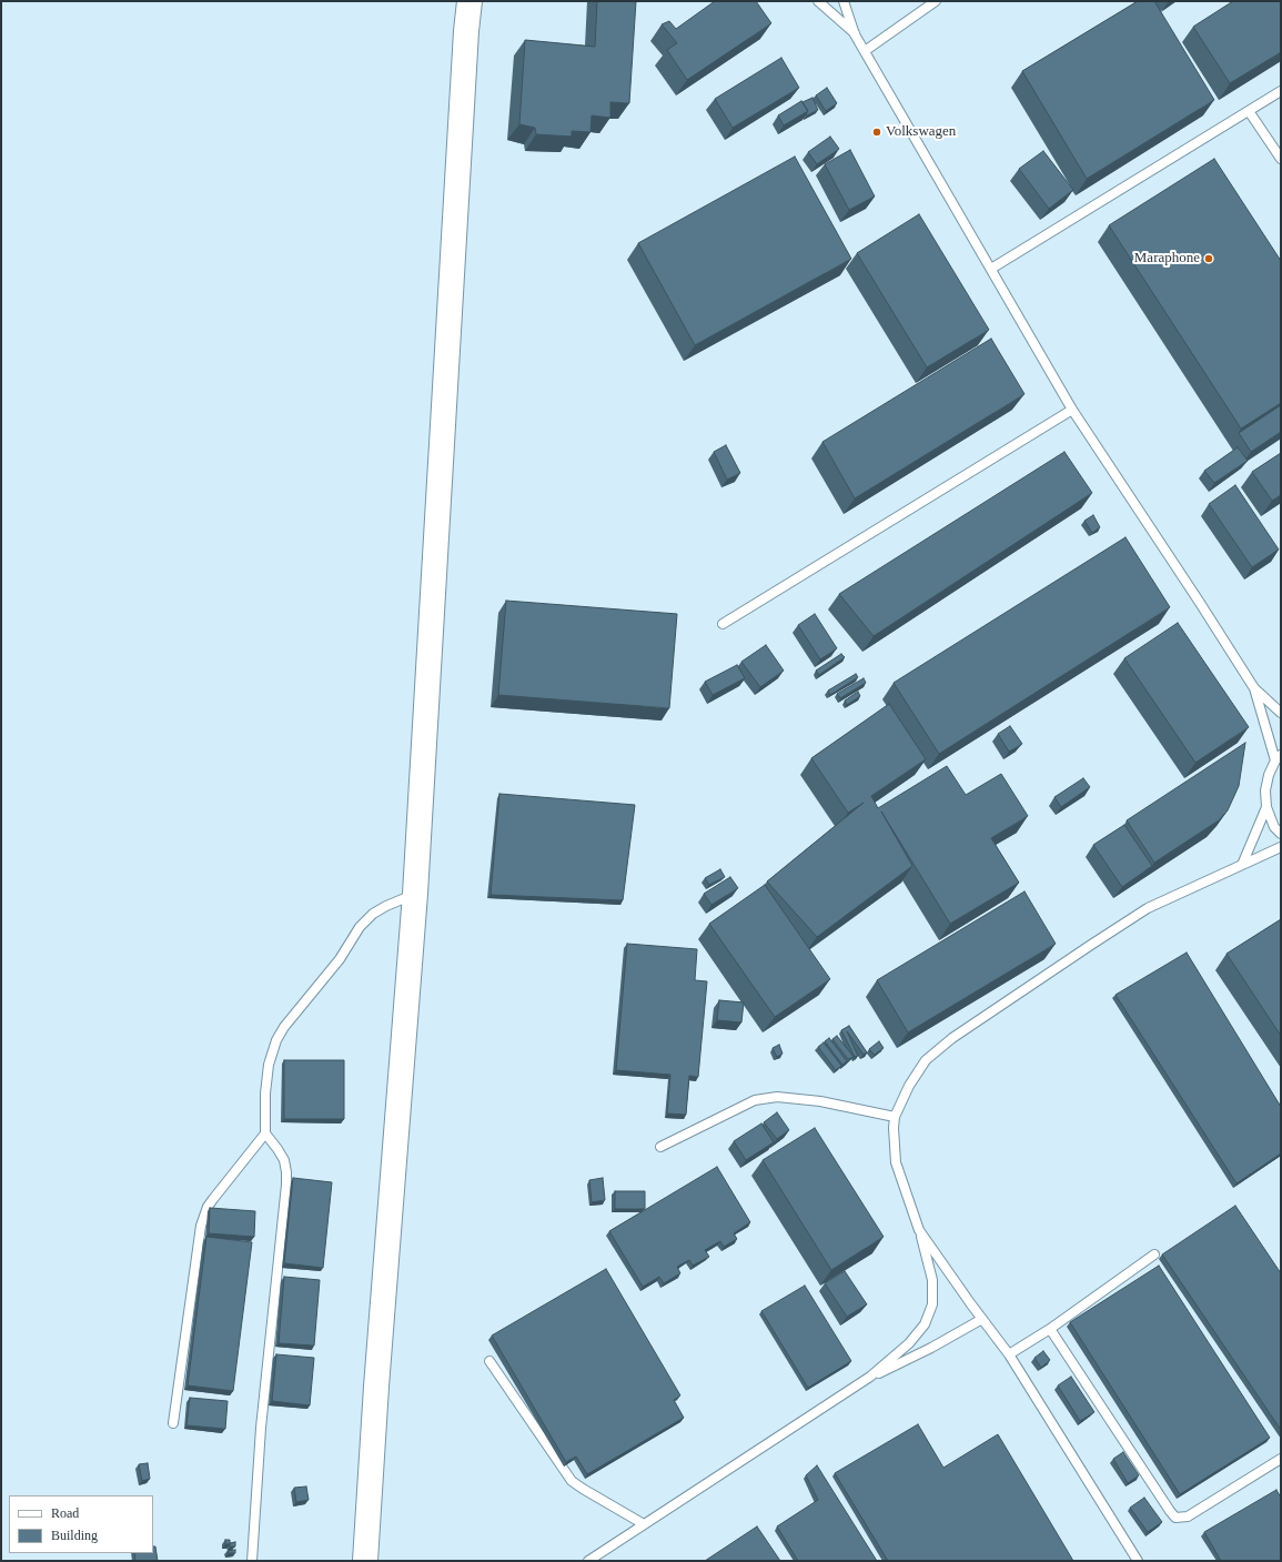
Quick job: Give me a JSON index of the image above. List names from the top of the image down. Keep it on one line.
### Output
{"places":["Volkswagen","Maraphone"],"legend":["Road","Building"]}
